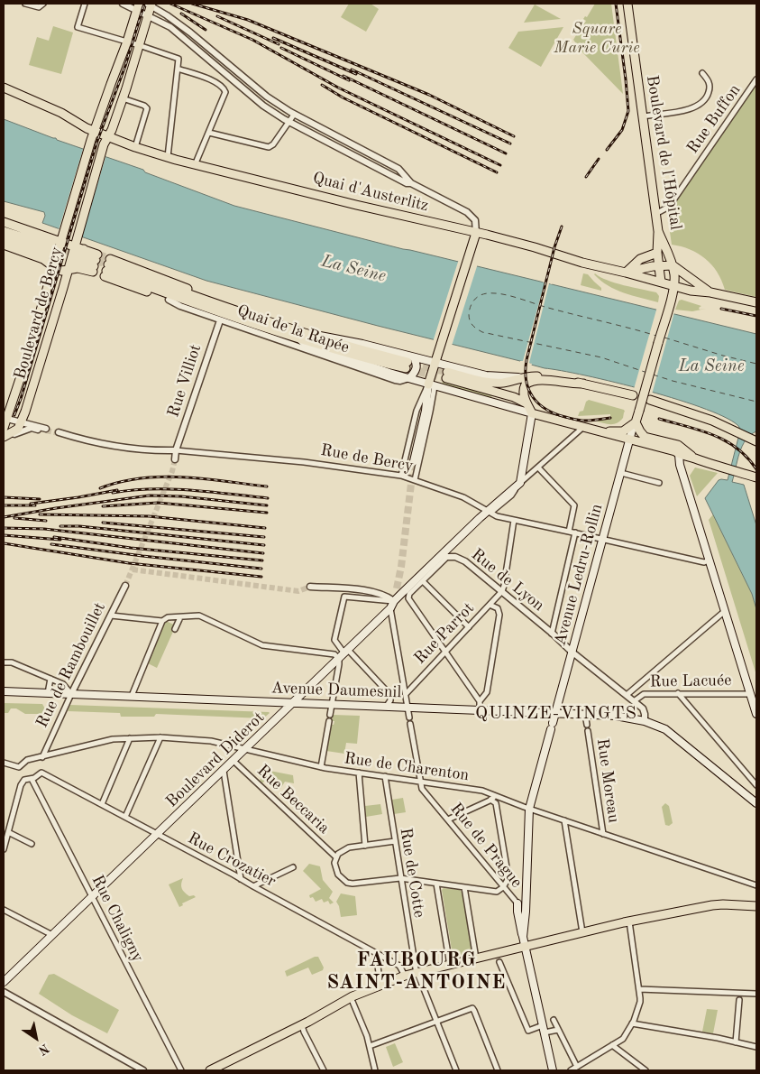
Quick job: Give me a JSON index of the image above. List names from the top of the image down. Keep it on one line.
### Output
{"streets":{"main road":["Boulevard de l'Hôpital","Quai d'Austerlitz","Boulevard de Bercy","Quai de la Rapée","Avenue Ledru-Rollin","Avenue Daumesnil","Boulevard Diderot"],"street":["Rue Buffon","Rue Villiot","Rue de Bercy","Rue de Lyon","Rue Parrot","Rue de Rambouillet","Rue Lacuée","Rue de Charenton","Rue Moreau","Rue Beccaria","Rue de Prague","Rue Crozatier","Rue de Cotte","Rue Chaligny"]},"crossings":[["Rue Buffon","Boulevard de l'Hôpital"],["Boulevard de l'Hôpital","Quai d'Austerlitz"],["Quai d'Austerlitz","Boulevard de Bercy"],["Quai de la Rapée","Rue Villiot"],["Quai de la Rapée","Avenue Ledru-Rollin"],["Quai de la Rapée","Boulevard Diderot"],["Rue Villiot","Rue de Bercy"],["Rue de Bercy","Avenue Ledru-Rollin"],["Rue de Bercy","Boulevard Diderot"],["Avenue Ledru-Rollin","Rue de Lyon"],["Avenue Ledru-Rollin","Avenue Daumesnil"],["Avenue Ledru-Rollin","Rue de Charenton"],["Rue de Lyon","Rue Parrot"],["Rue de Lyon","Rue Lacuée"],["Rue de Lyon","Avenue Daumesnil"],["Rue de Lyon","Boulevard Diderot"],["Rue Parrot","Boulevard Diderot"],["Rue de Rambouillet","Avenue Daumesnil"],["Rue de Rambouillet","Rue de Charenton"],["Avenue Daumesnil","Boulevard Diderot"],["Avenue Daumesnil","Rue Moreau"],["Boulevard Diderot","Rue de Charenton"],["Boulevard Diderot","Rue Beccaria"],["Boulevard Diderot","Rue Crozatier"],["Boulevard Diderot","Rue Chaligny"],["Rue de Charenton","Rue Moreau"],["Rue de Charenton","Rue de Prague"],["Rue de Charenton","Rue de Cotte"],["Rue Crozatier","Rue Chaligny"]],"districts":["QUINZE-VINGTS","FAUBOURG SAINT-ANTOINE"],"water":["La Seine"],"parks":["Square Marie Curie"],"north":"bottom right"}
